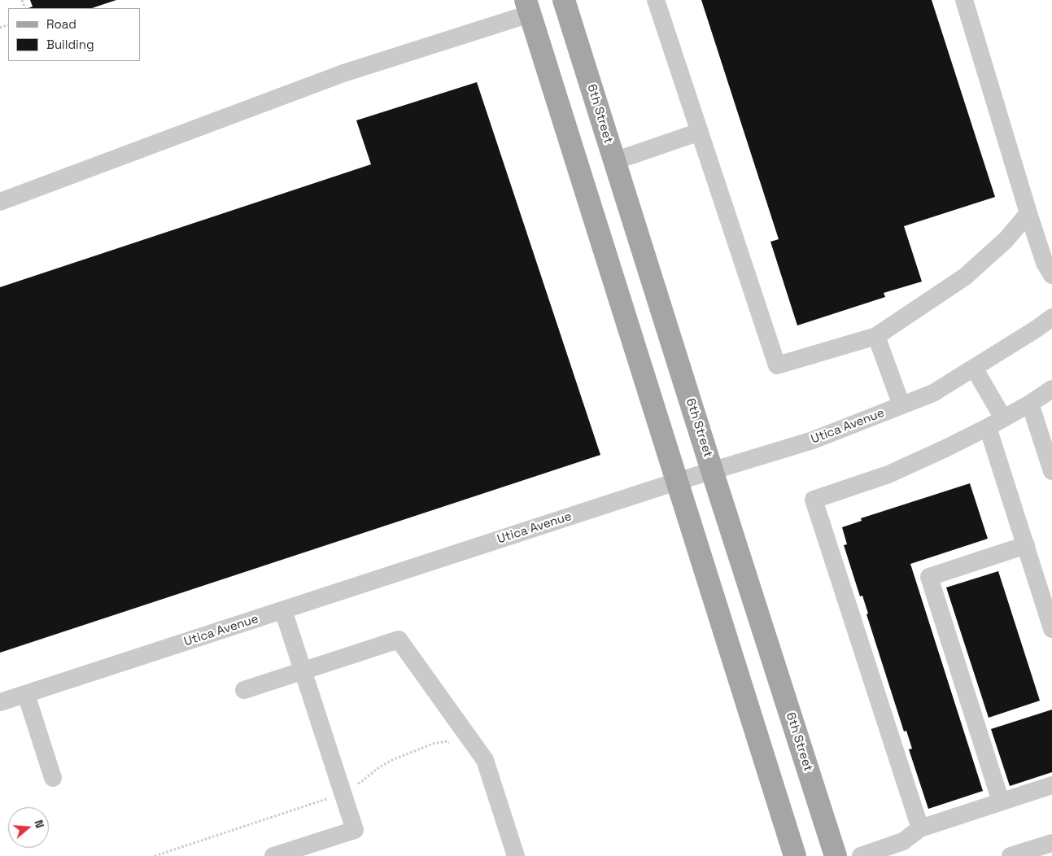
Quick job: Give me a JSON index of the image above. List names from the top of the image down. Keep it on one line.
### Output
{"streets":{"main road":["6th Street"],"street":["Utica Avenue"]},"crossings":[["6th Street","Utica Avenue"]],"legend":["Road","Building"],"north":"right"}
